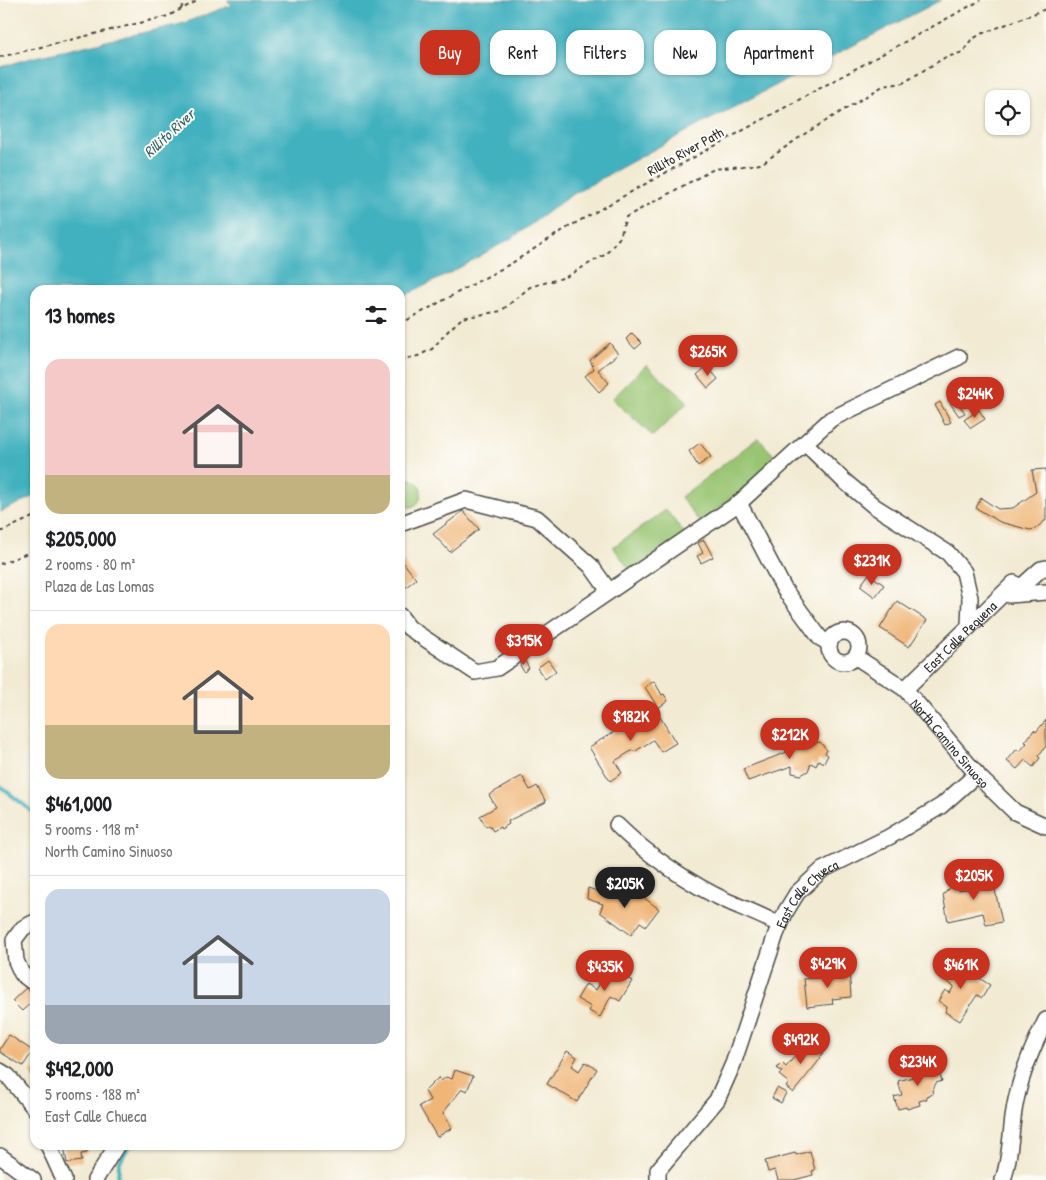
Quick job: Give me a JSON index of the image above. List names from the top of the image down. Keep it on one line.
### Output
{"streets":{"street":["East Calle Pequena","North Camino Sinuoso","East Calle Chueca"],"path":["Rillito River Path"]},"crossings":[["East Calle Pequena","North Camino Sinuoso"],["North Camino Sinuoso","East Calle Chueca"]],"water":["Rillito River"],"page":{"chip":["Buy","Rent","Filters","New","Apartment"],"heading":"13 homes","price":["$265K","$244K","$231K","$315K","$182K","$212K","$205K","$205K","$429K","$461K","$435K","$492K","$234K"],"list":[{"name":"$205,000","note":"2 rooms · 80 m² · Plaza de Las Lomas"},{"name":"$461,000","note":"5 rooms · 118 m² · North Camino Sinuoso"},{"name":"$492,000","note":"5 rooms · 188 m² · East Calle Chueca"}]}}
